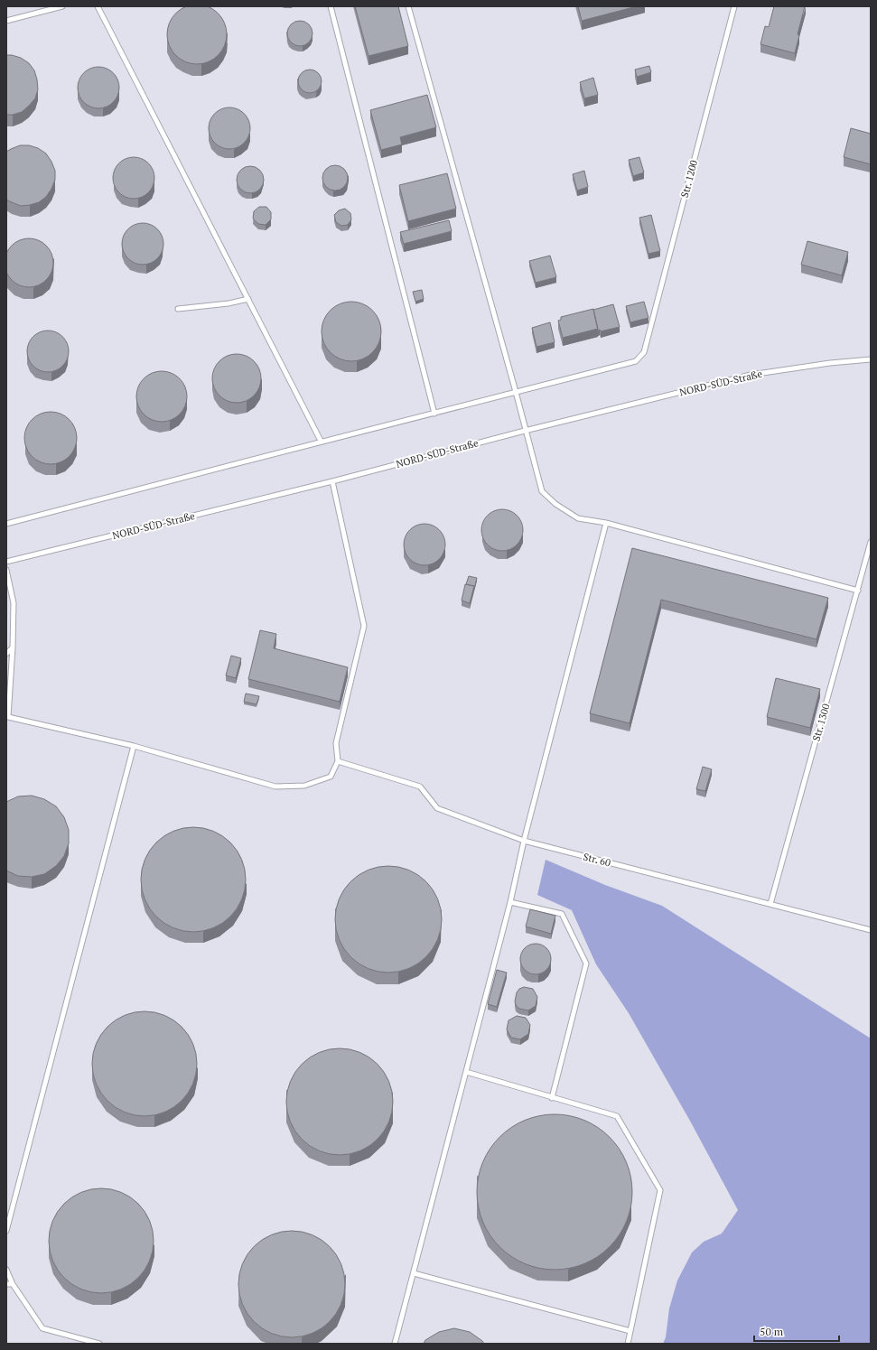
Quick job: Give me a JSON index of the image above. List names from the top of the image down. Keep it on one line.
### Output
{"streets":{"lane":["Str. 1200","NORD-SÜD-Straße","Str. 1300","Str. 60"]},"crossings":[["Str. 1300","Str. 60"]],"scale_bar":"50 m"}
